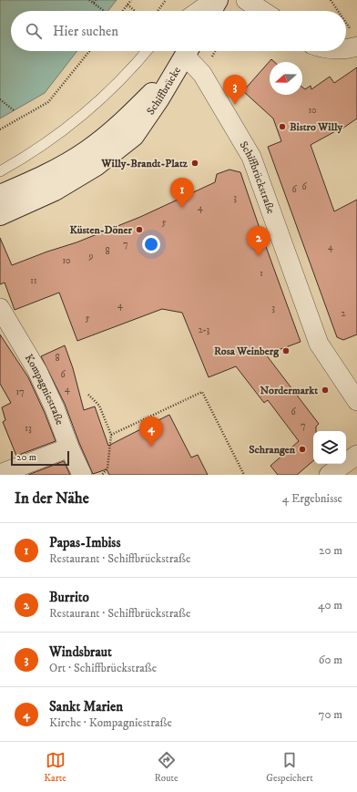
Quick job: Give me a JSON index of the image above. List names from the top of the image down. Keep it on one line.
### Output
{"streets":{"main road":["Schiffbrücke"],"street":["Schiffbrückstraße","Kompagniestraße"]},"places":["Bistro Willy","Willy-Brandt-Platz","Küsten-Döner","Rosa Weinberg","Nordermarkt","Schrangen"],"house_numbers":["10","6","6","3","4","5","7","4","8","9","10","1","11","4","3","2","5","2-3","8","6","4","17","6","7","13"],"scale_bar":"20 m","north":"left","page":{"search":"Hier suchen","pins":["3","1","2","4"],"scale":"20 m","heading":["In der Nähe","4 Ergebnisse"],"list":[{"mark":"1","name":"Papas-Imbiss","note":"Restaurant · Schiffbrückstraße","value":"20 m"},{"mark":"2","name":"Burrito","note":"Restaurant · Schiffbrückstraße","value":"40 m"},{"mark":"3","name":"Windsbraut","note":"Ort · Schiffbrückstraße","value":"60 m"},{"mark":"4","name":"Sankt Marien","note":"Kirche · Kompagniestraße","value":"70 m"}],"nav":["Karte","Route","Gespeichert"]}}
